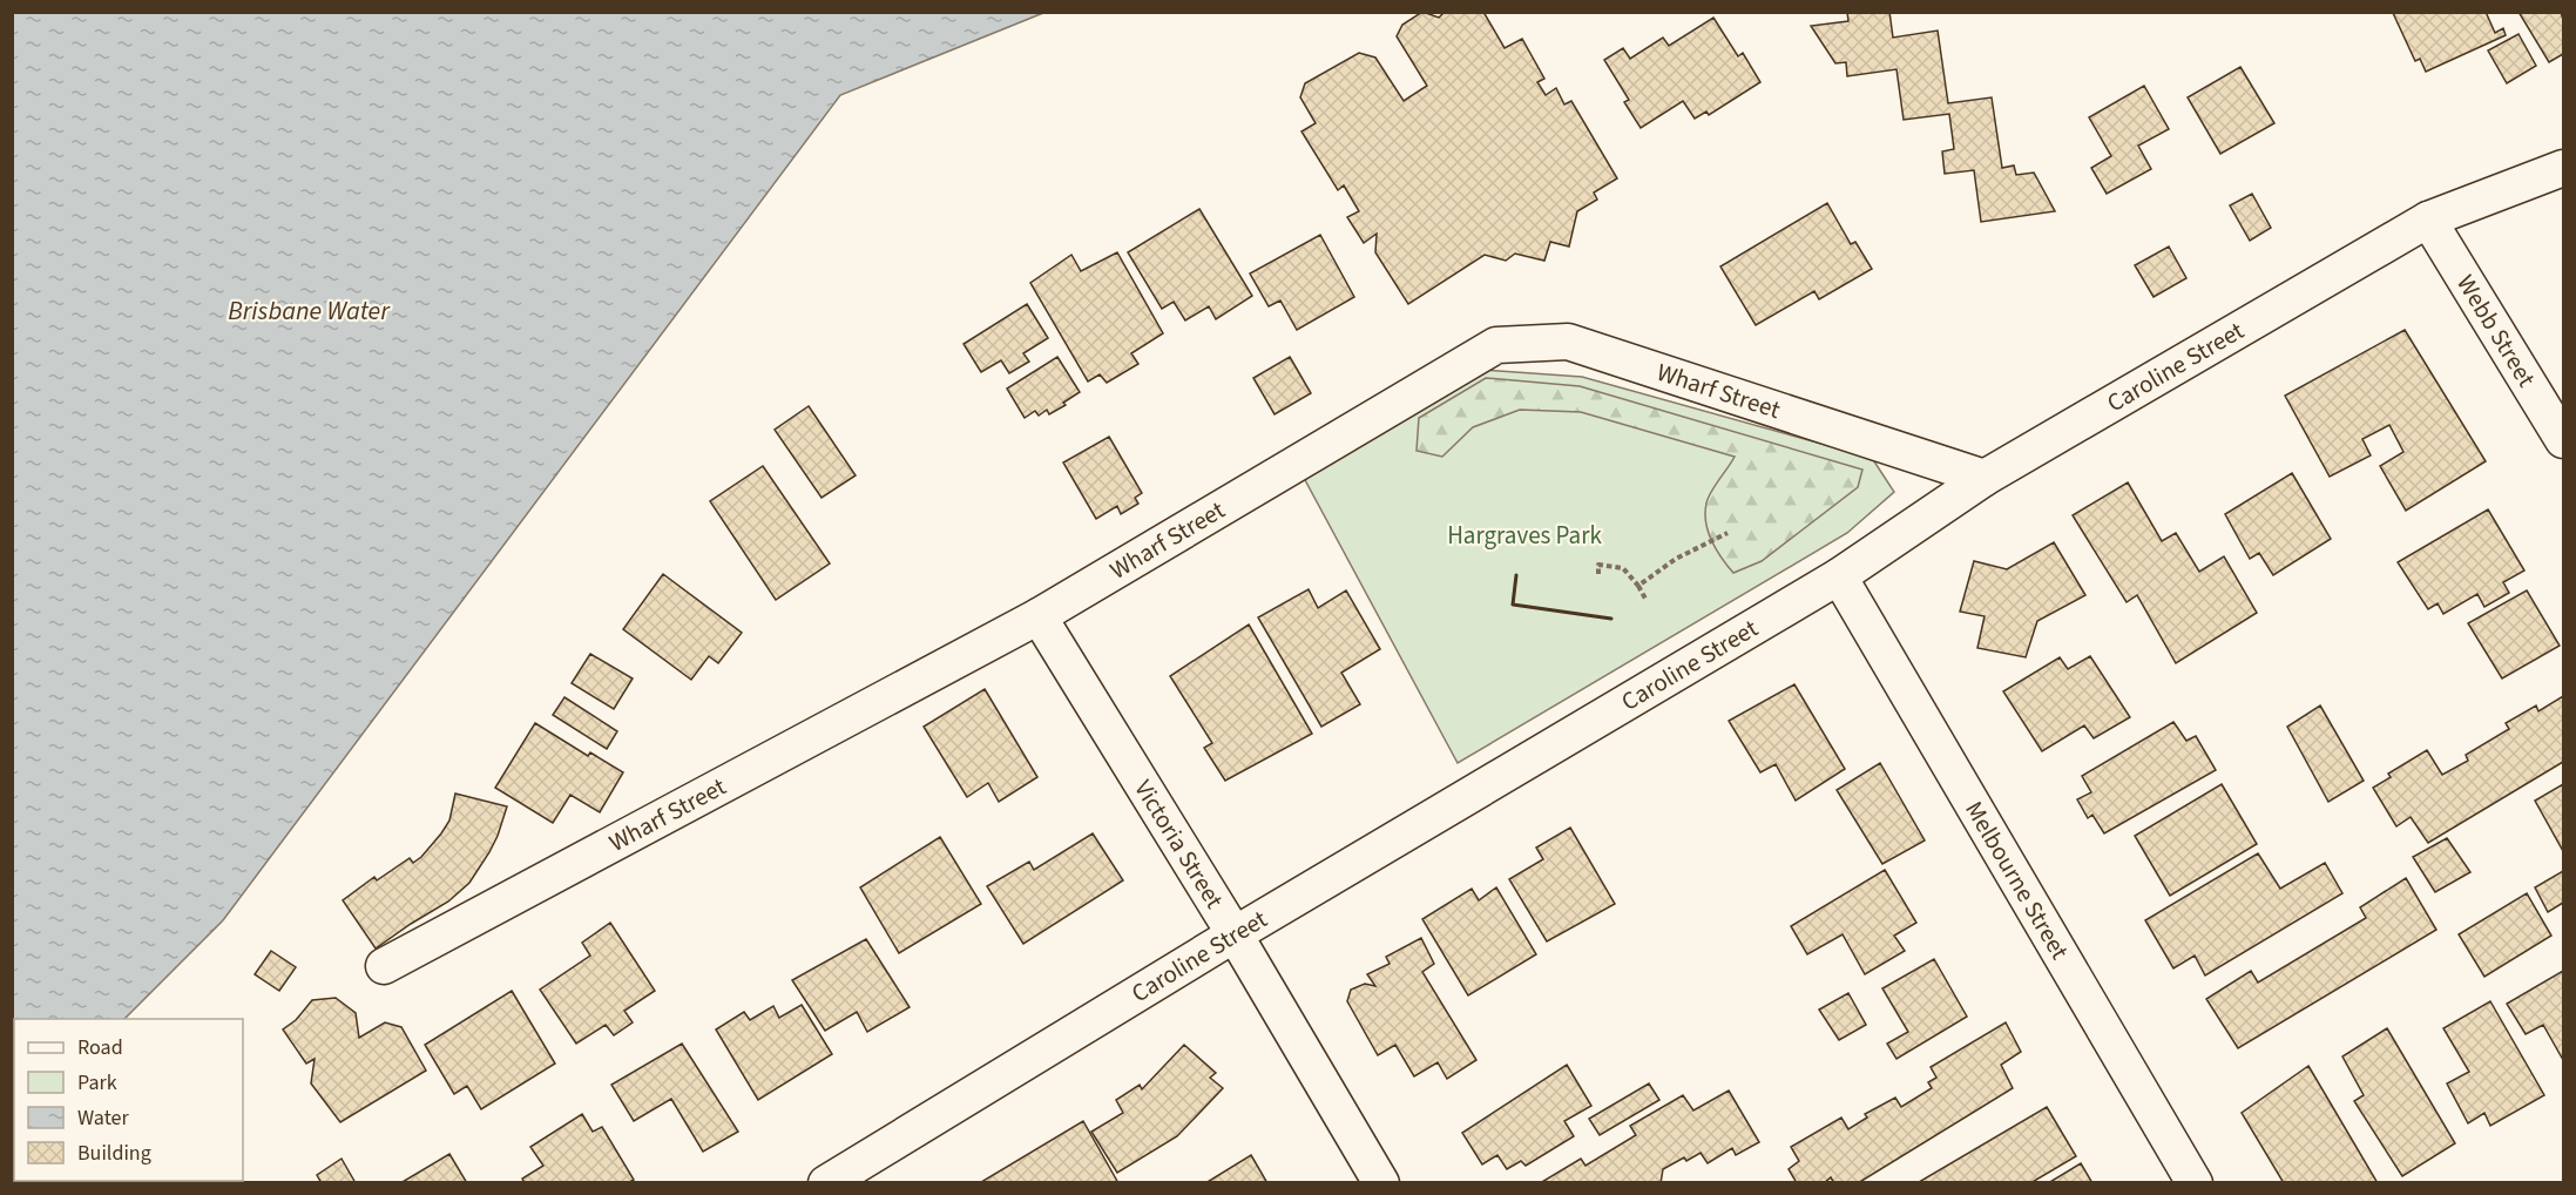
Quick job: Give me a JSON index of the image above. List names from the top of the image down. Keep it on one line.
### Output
{"streets":{"street":["Webb Street","Caroline Street","Wharf Street","Victoria Street","Melbourne Street"]},"crossings":[["Webb Street","Caroline Street"],["Caroline Street","Wharf Street"],["Caroline Street","Victoria Street"],["Caroline Street","Melbourne Street"],["Wharf Street","Victoria Street"]],"water":["Brisbane Water"],"parks":["Hargraves Park"],"legend":["Road","Park","Water","Building"]}
